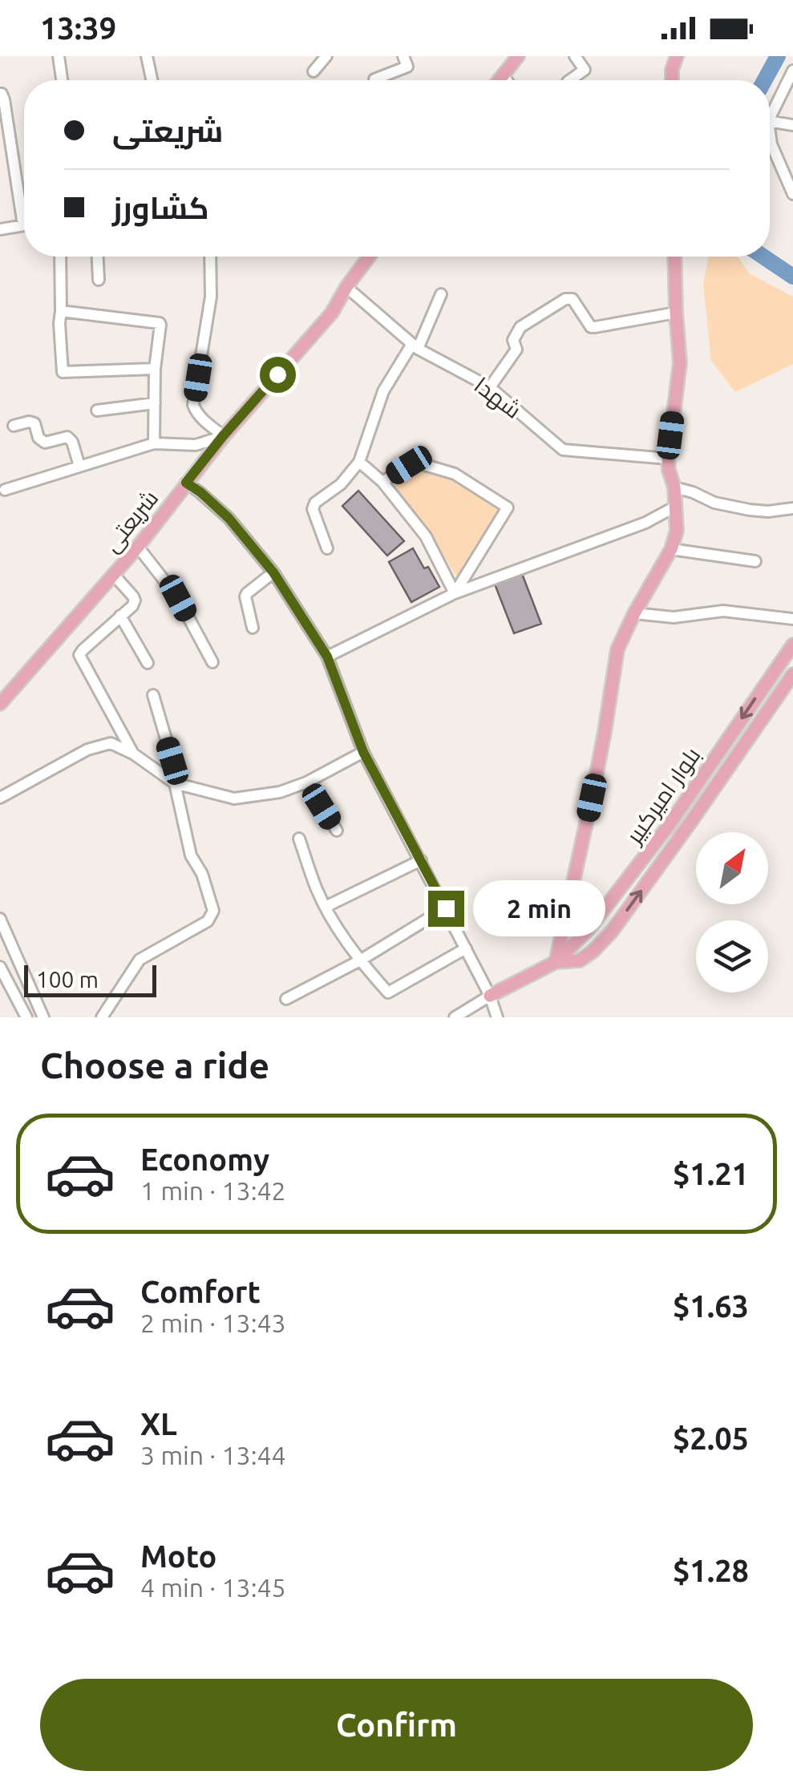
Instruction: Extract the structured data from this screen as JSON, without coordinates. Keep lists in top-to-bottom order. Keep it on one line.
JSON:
{"streets":{"main road":["شریعتی","بلوار امیرکبیر"],"street":["شهدا"]},"crossings":[["شهدا","شریعتی"]],"scale_bar":"100 m","north":"top right","page":{"status":"13:39","banner":["شریعتی","کشاورز"],"bubble":"2 min","scale":"100 m","heading":"Choose a ride","list":[{"name":"Economy","note":"1 min · 13:42","value":"$1.21"},{"name":"Comfort","note":"2 min · 13:43","value":"$1.63"},{"name":"XL","note":"3 min · 13:44","value":"$2.05"},{"name":"Moto","note":"4 min · 13:45","value":"$1.28"}],"buttons":"Confirm"}}
